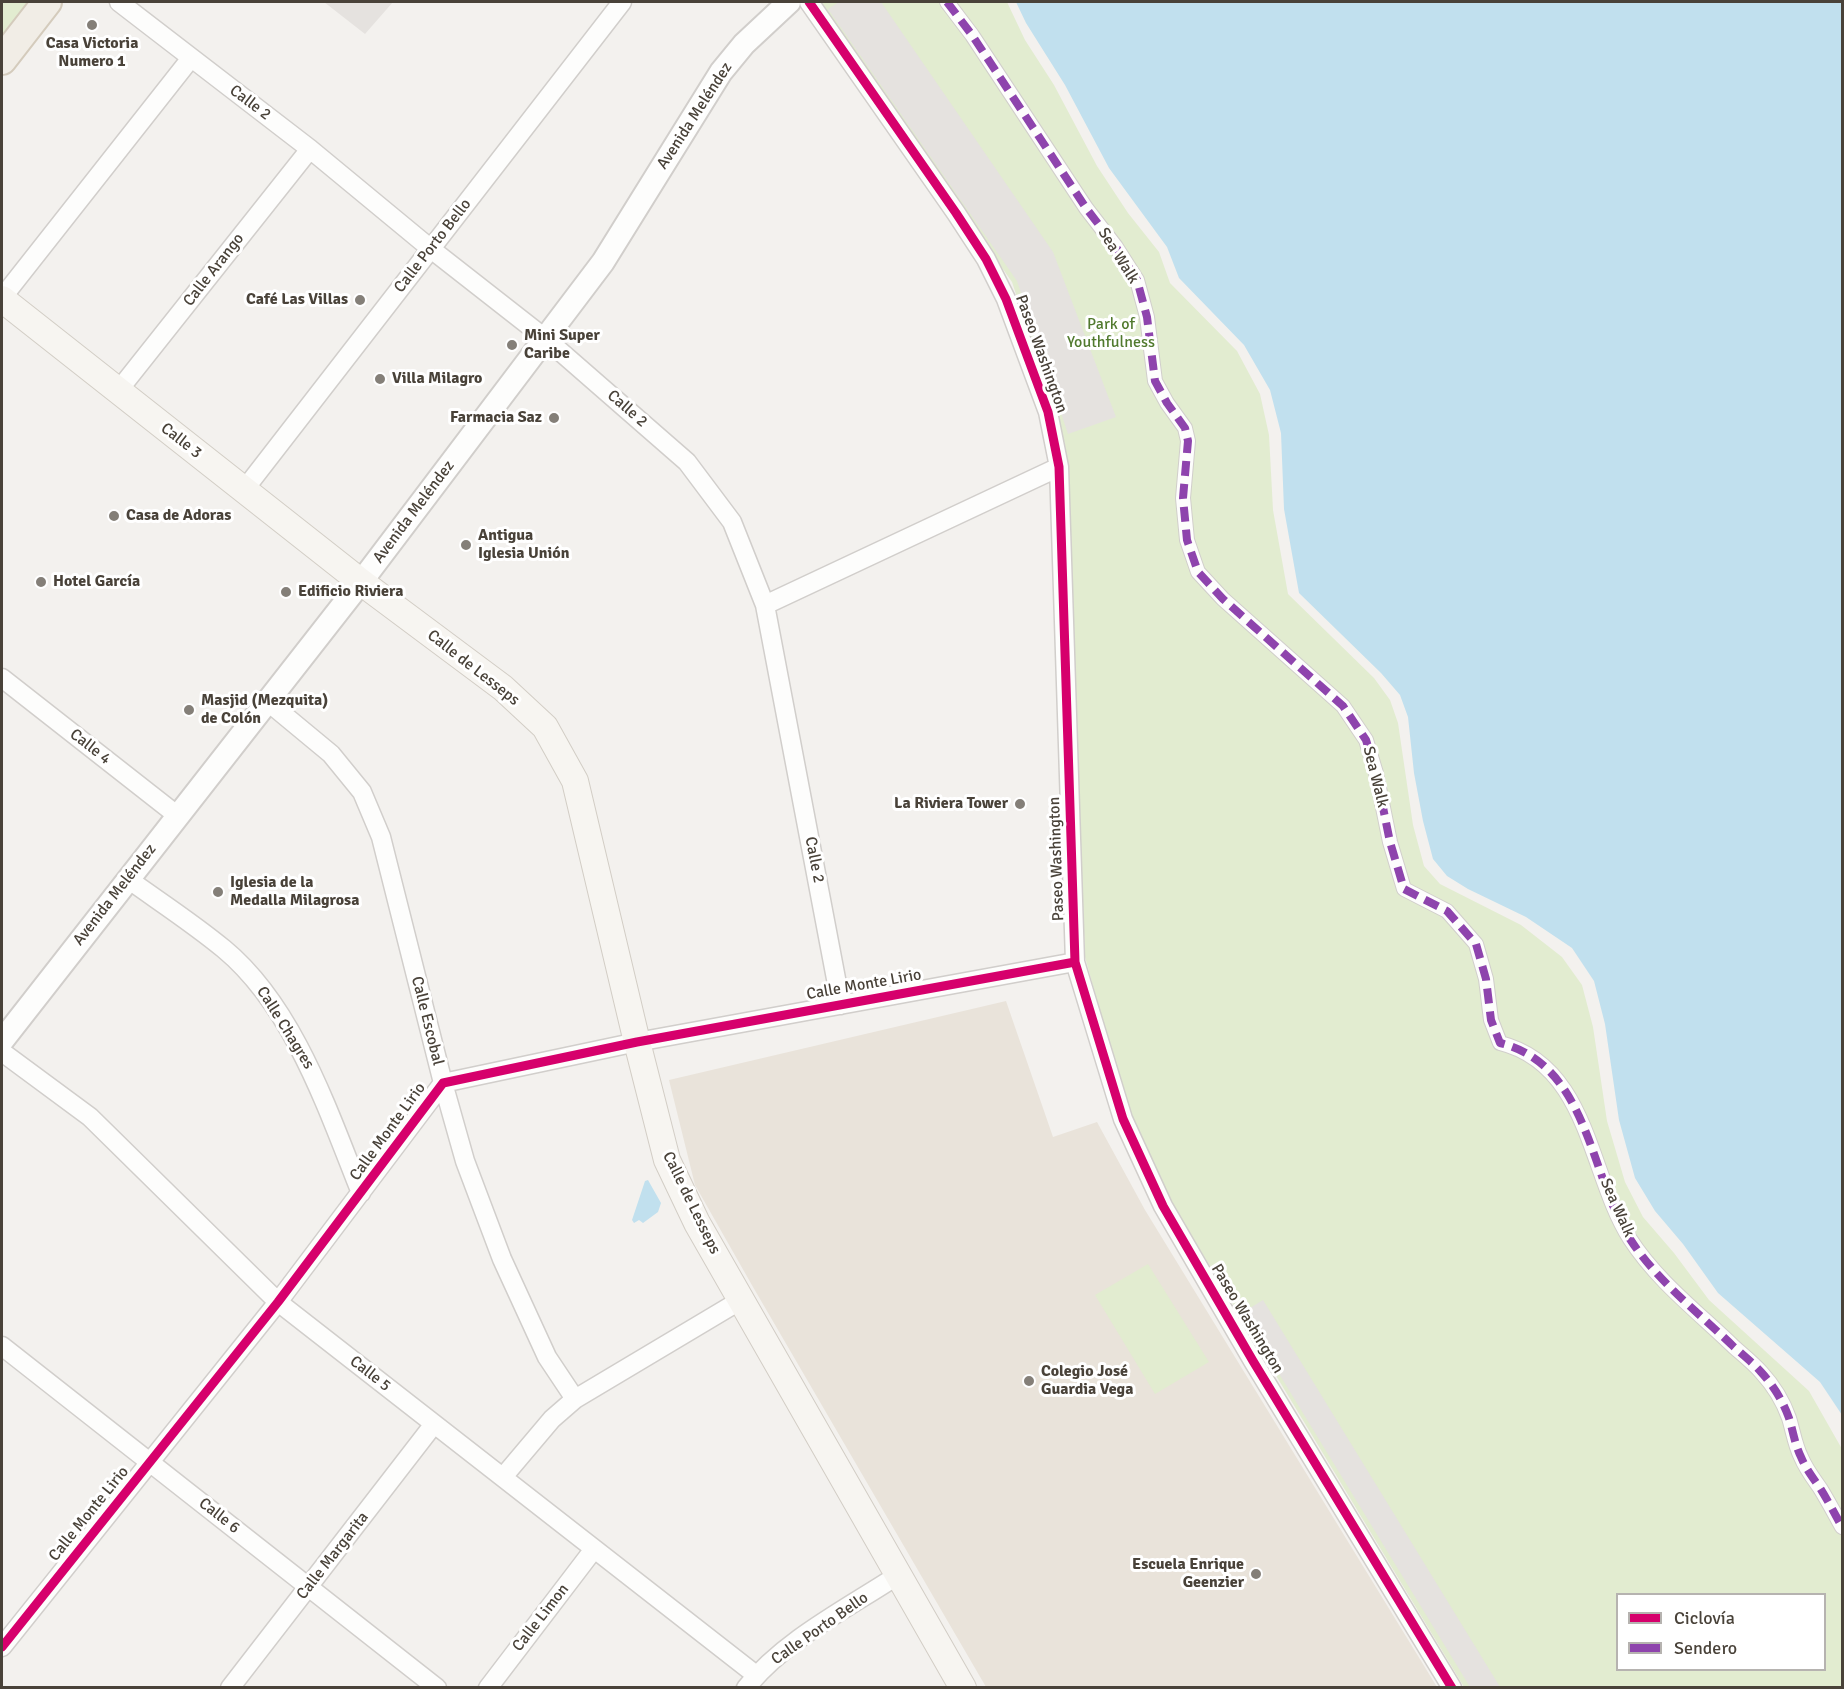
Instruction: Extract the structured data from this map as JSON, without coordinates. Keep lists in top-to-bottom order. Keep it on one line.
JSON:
{"streets":{"main road":["Calle 3","Calle de Lesseps"],"street":["Calle 2","Avenida Meléndez","Calle Porto Bello","Sea Walk","Calle Arango","Paseo Washington","Calle 4","Calle Monte Lirio","Calle Escobal","Calle Chagres","Calle 5","Calle 6","Calle Margarita","Calle Limon"]},"crossings":[["Calle 2","Avenida Meléndez"],["Calle 2","Calle Porto Bello"],["Calle 2","Calle Arango"],["Calle 2","Calle Monte Lirio"],["Avenida Meléndez","Calle 3"],["Avenida Meléndez","Calle de Lesseps"],["Avenida Meléndez","Calle 4"],["Avenida Meléndez","Calle Escobal"],["Avenida Meléndez","Calle Chagres"],["Calle Porto Bello","Calle 3"],["Calle Porto Bello","Calle de Lesseps"],["Calle Porto Bello","Calle 5"],["Calle Arango","Calle 3"],["Paseo Washington","Calle Monte Lirio"],["Calle 3","Calle de Lesseps"],["Calle de Lesseps","Calle Monte Lirio"],["Calle Monte Lirio","Calle Escobal"],["Calle Monte Lirio","Calle Chagres"],["Calle Monte Lirio","Calle 5"],["Calle Monte Lirio","Calle 6"],["Calle 5","Calle Margarita"],["Calle 5","Calle Limon"],["Calle 6","Calle Margarita"]],"parks":["Park of Youthfulness"],"places":["Casa Victoria Numero 1","Café Las Villas","Mini Super Caribe","Villa Milagro","Farmacia Saz","Casa de Adoras","Antigua Iglesia Unión","Hotel García","Edificio Riviera","Masjid (Mezquita) de Colón","La Riviera Tower","Iglesia de la Medalla Milagrosa","Colegio José Guardia Vega","Escuela Enrique Geenzier"],"legend":["Ciclovía","Sendero"]}
